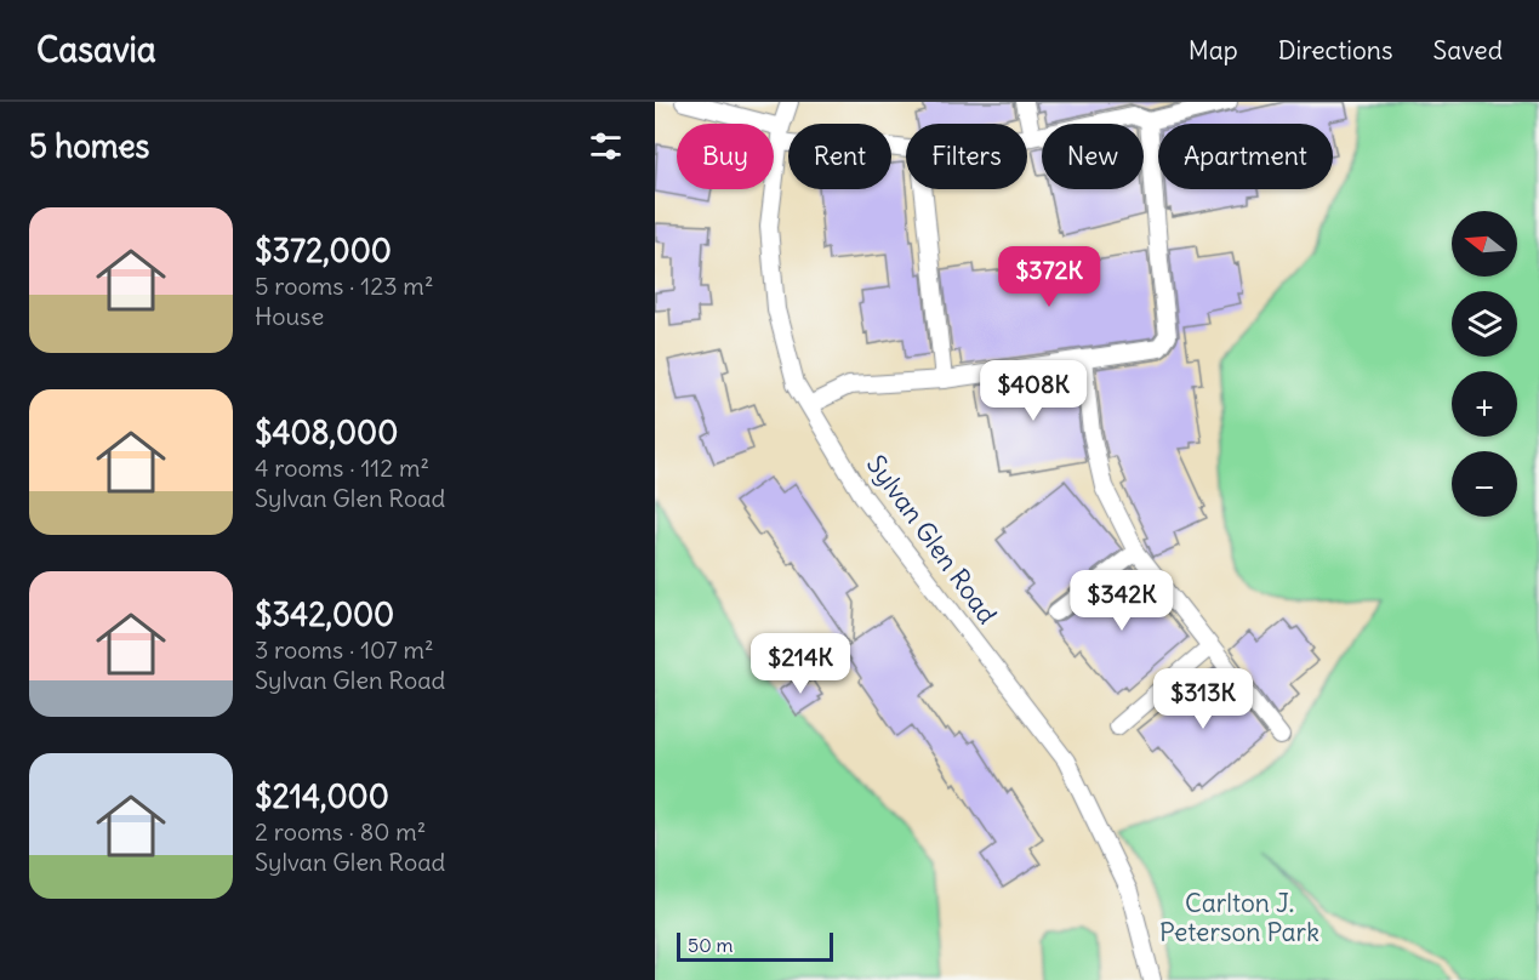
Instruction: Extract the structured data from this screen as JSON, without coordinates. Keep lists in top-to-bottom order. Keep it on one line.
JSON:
{"streets":{"street":["Sylvan Glen Road"]},"parks":["Carlton J. Peterson Park"],"scale_bar":"50 m","north":"left","page":{"header":"Casavia","nav":["Map","Directions","Saved"],"heading":"5 homes","chip":["Buy","Rent","Filters","New","Apartment"],"list":[{"name":"$372,000","note":"5 rooms · 123 m² · House"},{"name":"$408,000","note":"4 rooms · 112 m² · Sylvan Glen Road"},{"name":"$342,000","note":"3 rooms · 107 m² · Sylvan Glen Road"},{"name":"$214,000","note":"2 rooms · 80 m² · Sylvan Glen Road"}],"map_buttons":["+","−"],"price":["$372K","$408K","$342K","$214K","$313K"],"scale":"50 m"}}
